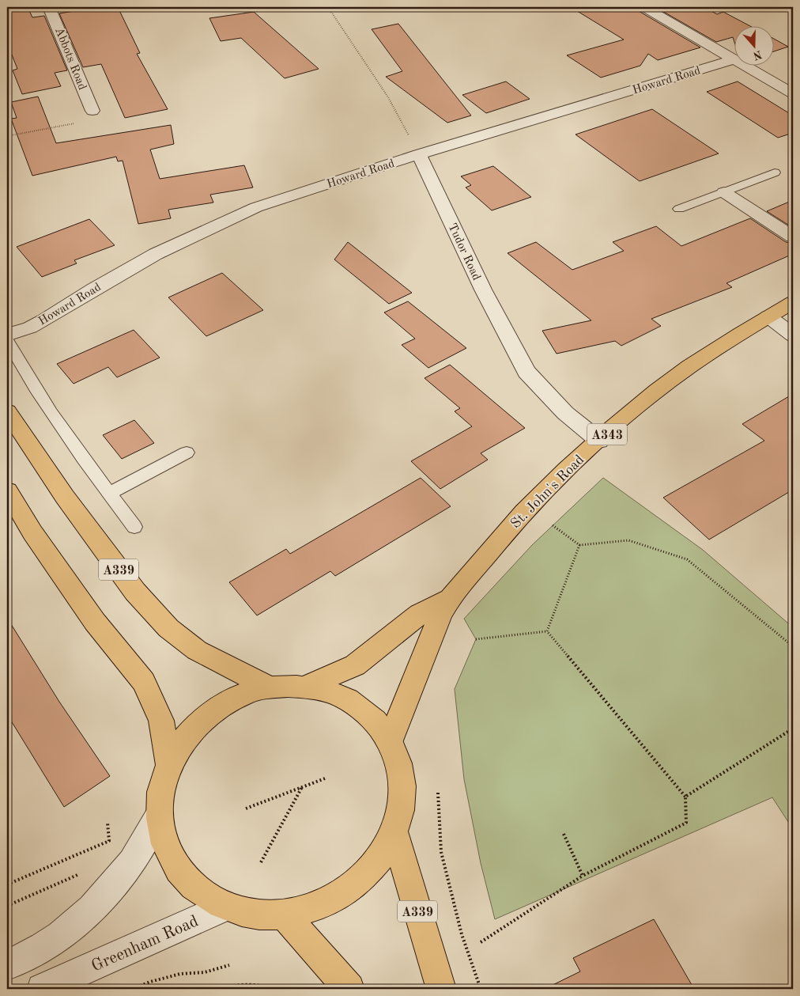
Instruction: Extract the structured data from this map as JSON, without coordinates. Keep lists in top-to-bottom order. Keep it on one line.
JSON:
{"streets":{"main road":["A343","St. John's Road","A339"],"street":["Abbots Road","Howard Road","Tudor Road","Greenham Road"]},"crossings":[["Howard Road","Tudor Road"],["Tudor Road","St. John's Road"]],"north":"bottom"}
